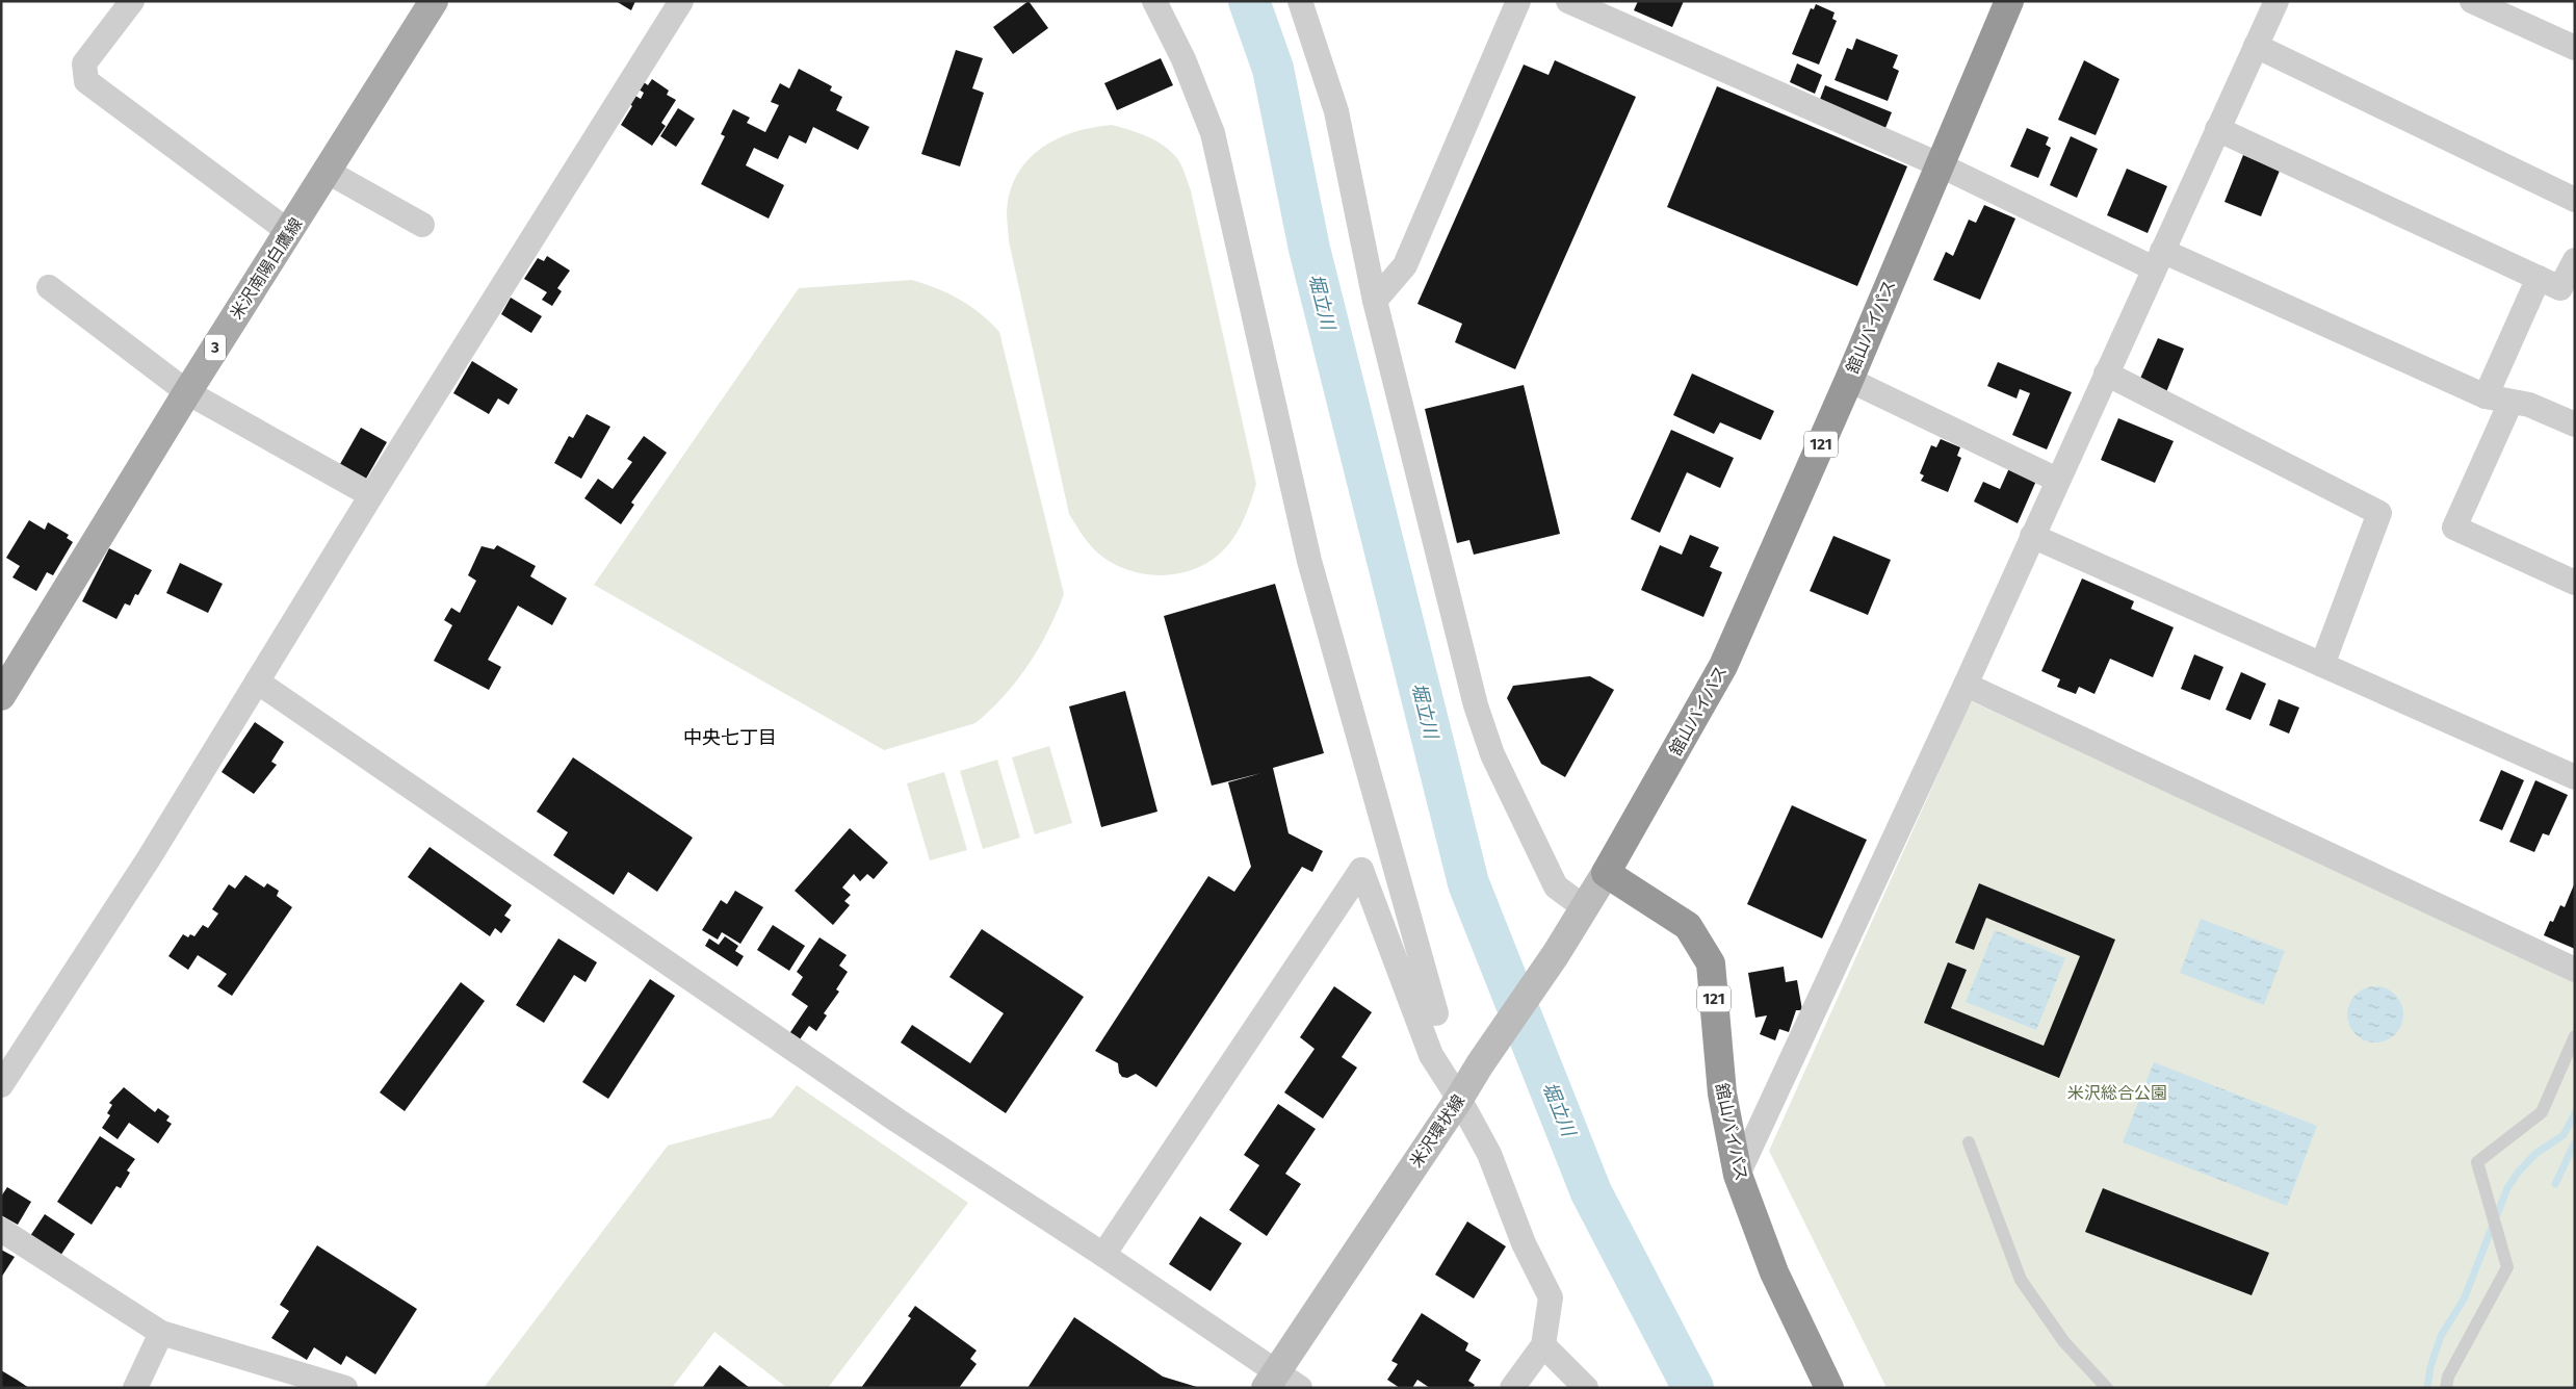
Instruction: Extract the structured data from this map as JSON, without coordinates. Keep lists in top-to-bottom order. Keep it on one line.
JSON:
{"streets":{"highway":["舘山バイパス","121"],"main road":["米沢南陽白鷹線","3","米沢環状線"]},"crossings":[["舘山バイパス","米沢環状線"]],"districts":["中央七丁目"],"water":["堀立川"],"parks":["米沢総合公園"]}
